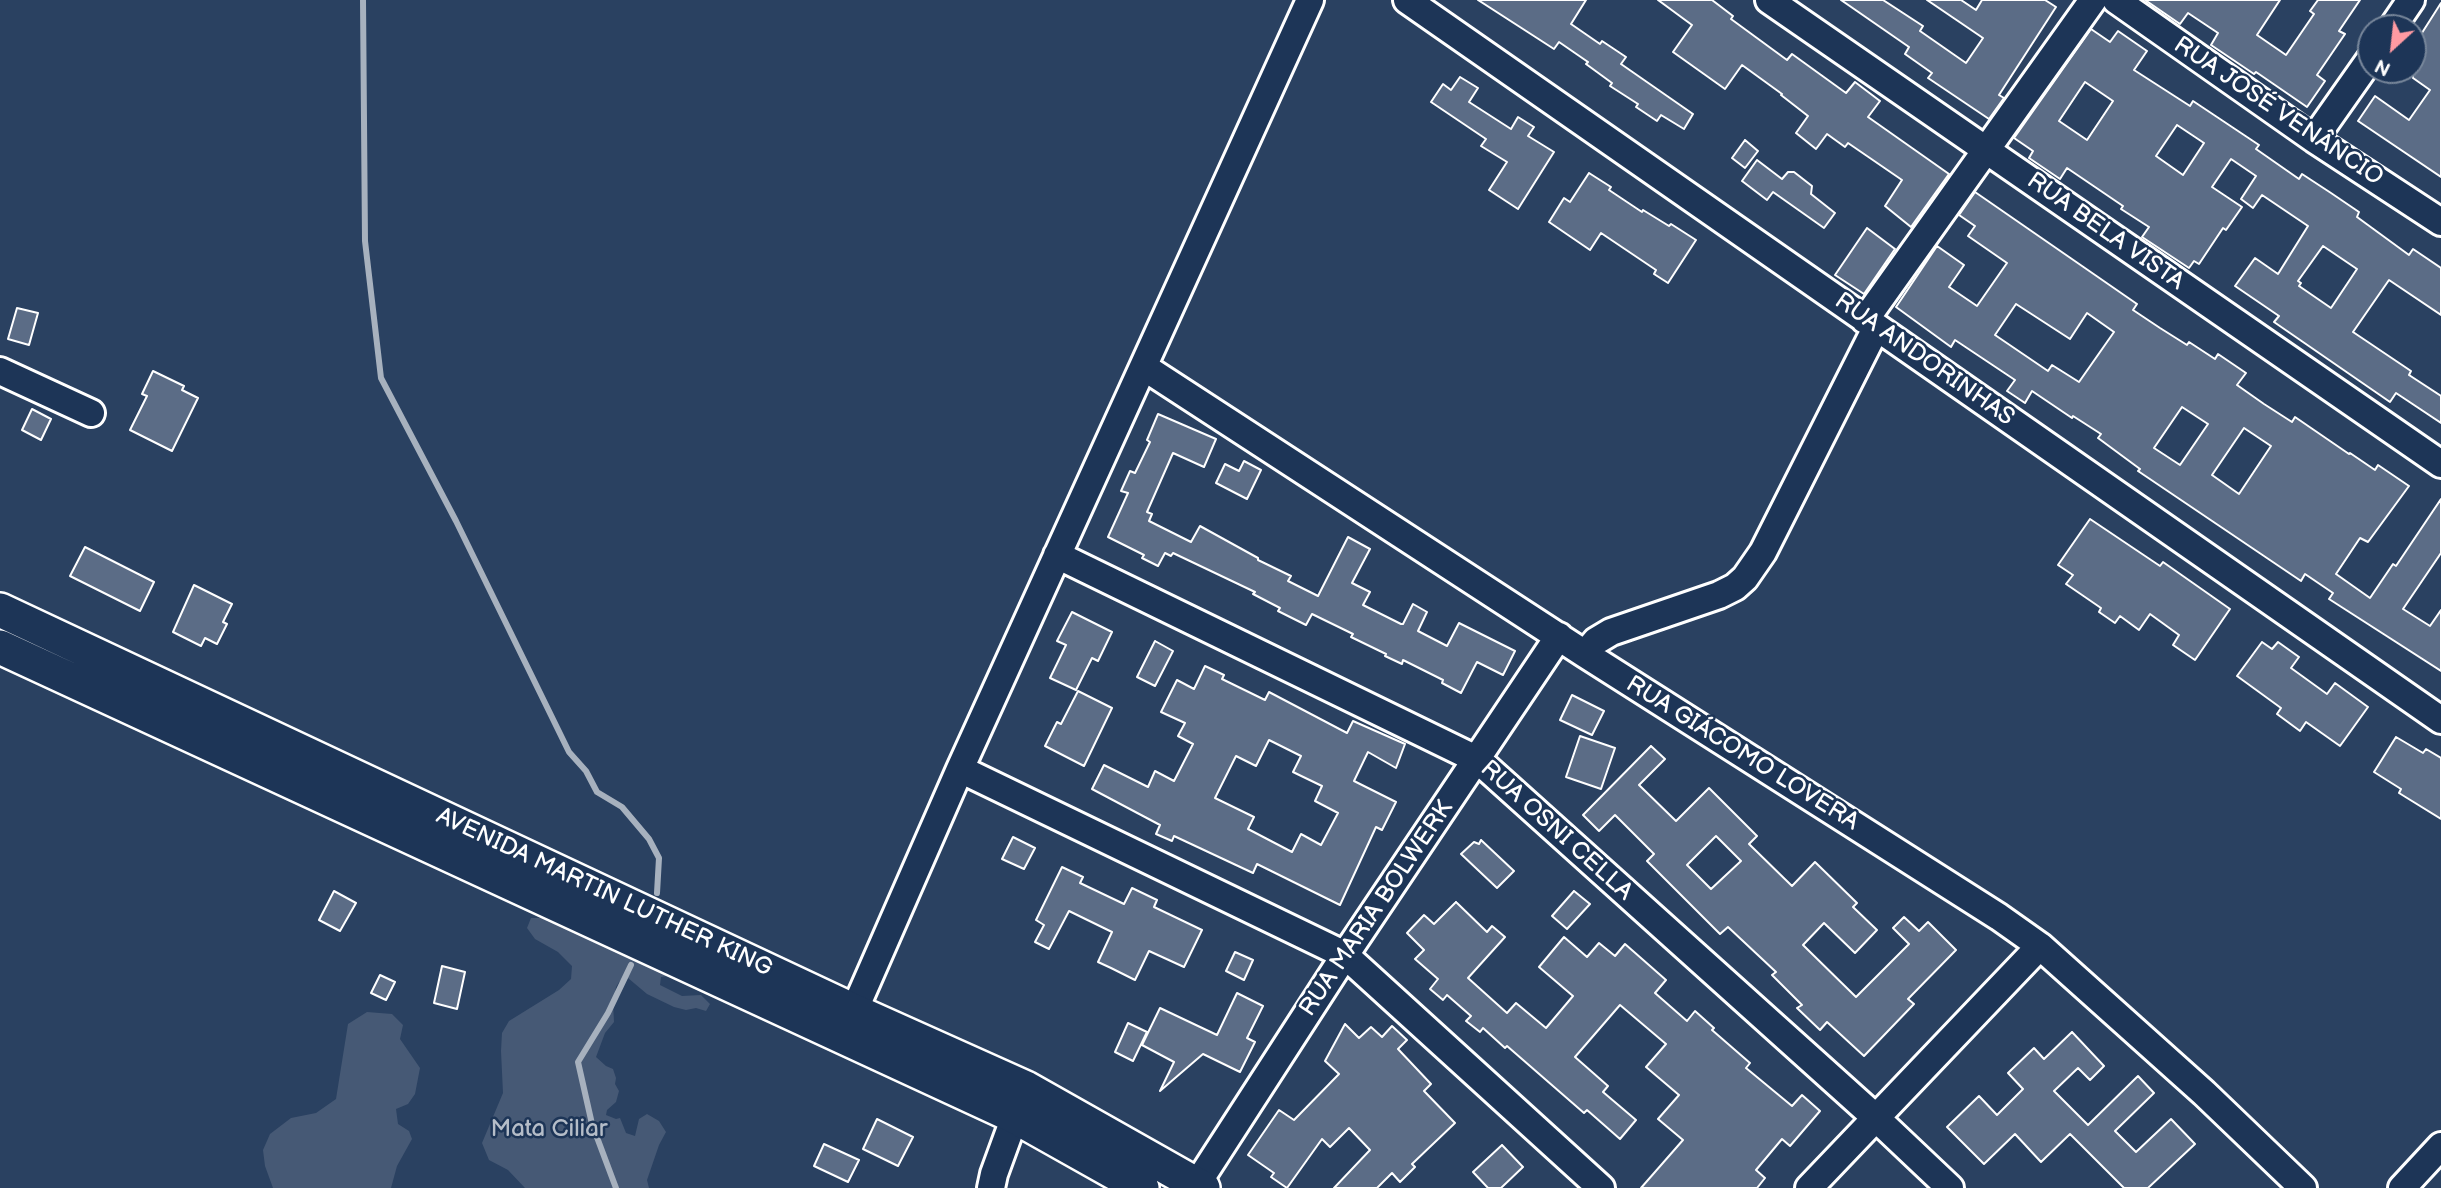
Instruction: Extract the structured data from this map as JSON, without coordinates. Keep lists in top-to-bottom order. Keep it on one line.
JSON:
{"streets":{"main road":["AVENIDA MARTIN LUTHER KING"],"street":["RUA JOSÉ VENÂNCIO","RUA BELA VISTA","RUA ANDORINHAS","RUA GIÁCOMO LOVERA","RUA OSNI CELLA","RUA MARIA BOLWERK"]},"crossings":[["RUA GIÁCOMO LOVERA","RUA MARIA BOLWERK"],["RUA OSNI CELLA","RUA MARIA BOLWERK"],["AVENIDA MARTIN LUTHER KING","RUA MARIA BOLWERK"]],"parks":["Mata Ciliar"],"north":"bottom left"}
